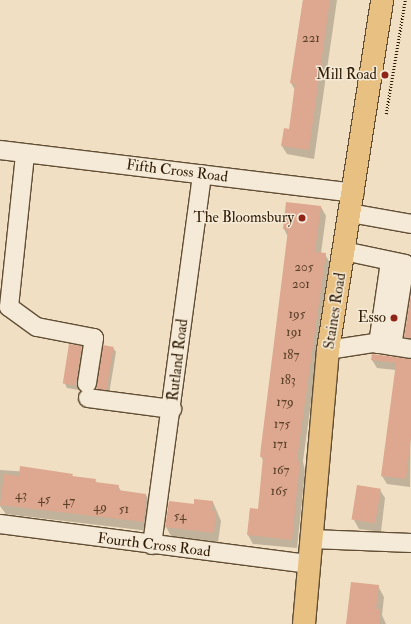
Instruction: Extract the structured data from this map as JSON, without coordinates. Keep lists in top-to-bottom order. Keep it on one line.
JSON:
{"streets":{"main road":["Staines Road"],"street":["Fifth Cross Road","Rutland Road","Fourth Cross Road"]},"crossings":[["Fifth Cross Road","Staines Road"],["Fifth Cross Road","Rutland Road"],["Staines Road","Fourth Cross Road"],["Rutland Road","Fourth Cross Road"]],"places":["Mill Road","The Bloomsbury","Esso"],"house_numbers":["221","205","201","195","191","187","183","179","175","171","167","165","43","45","47","49","51","54"]}
